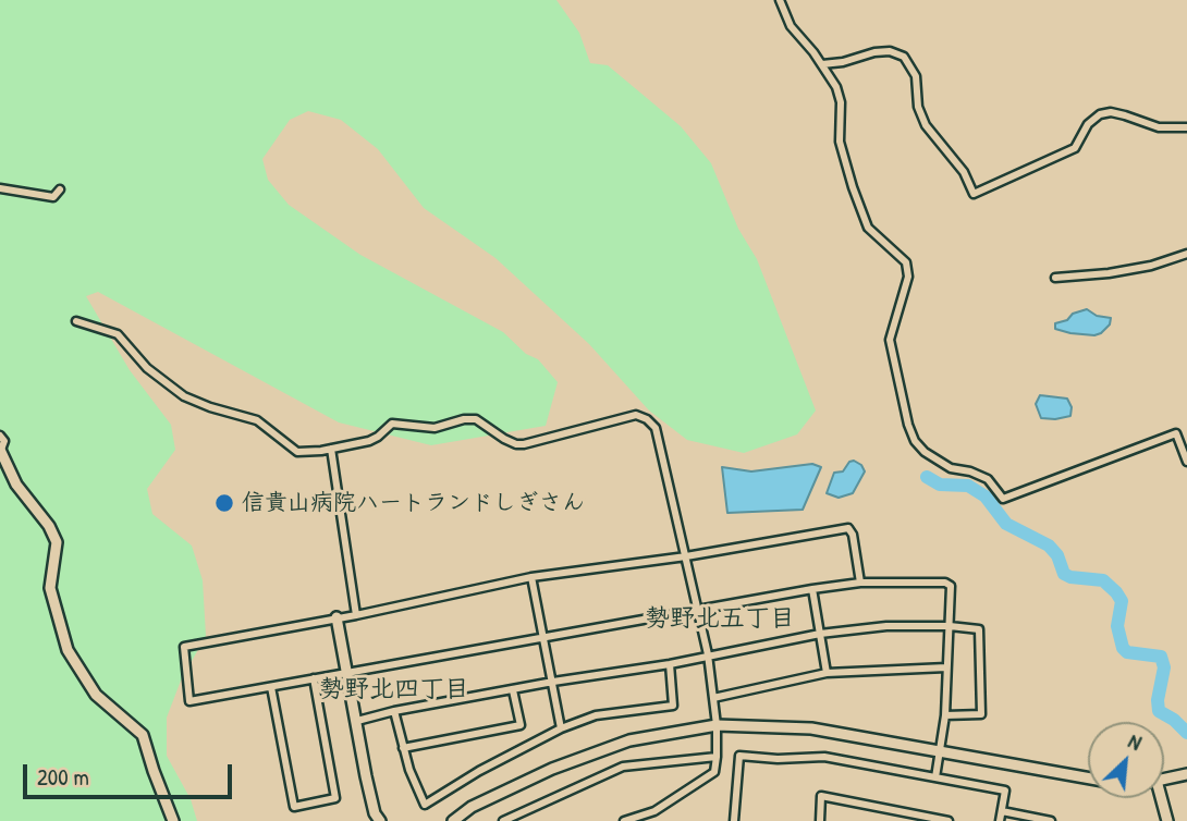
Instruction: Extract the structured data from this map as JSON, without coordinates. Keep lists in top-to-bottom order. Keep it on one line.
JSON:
{"districts":["勢野北五丁目","勢野北四丁目"],"places":["信貴山病院ハートランドしぎさん"],"scale_bar":"200 m","north":"top right"}
